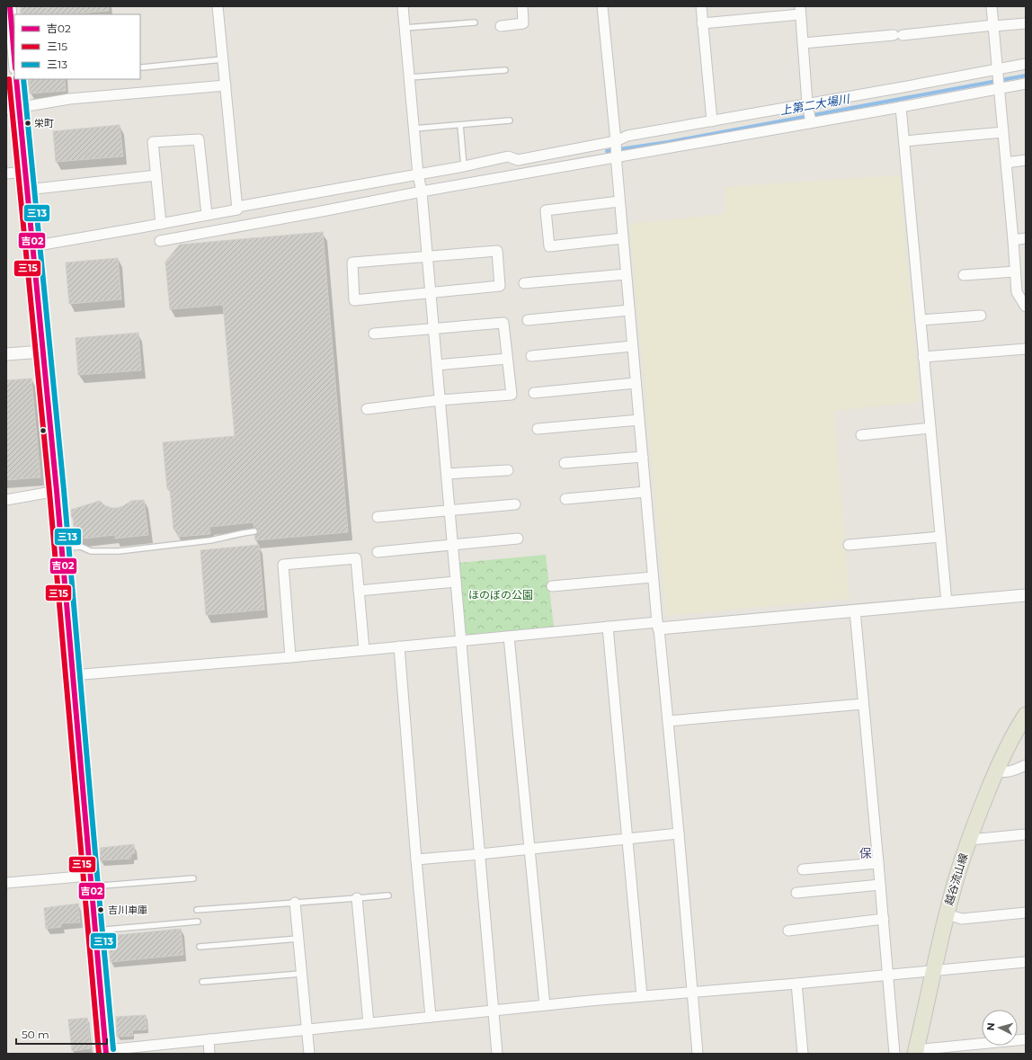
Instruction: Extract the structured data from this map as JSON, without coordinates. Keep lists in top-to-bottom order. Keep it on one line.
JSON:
{"streets":{"main road":["越谷流山線"]},"districts":["保"],"water":["上第二大場川"],"parks":["ほのぼの公園"],"places":["栄町","吉川車庫"],"lines":["transit line 吉02","transit line 三15","transit line 三13"],"legend":["吉02","三15","三13"],"scale_bar":"50 m","north":"left"}
